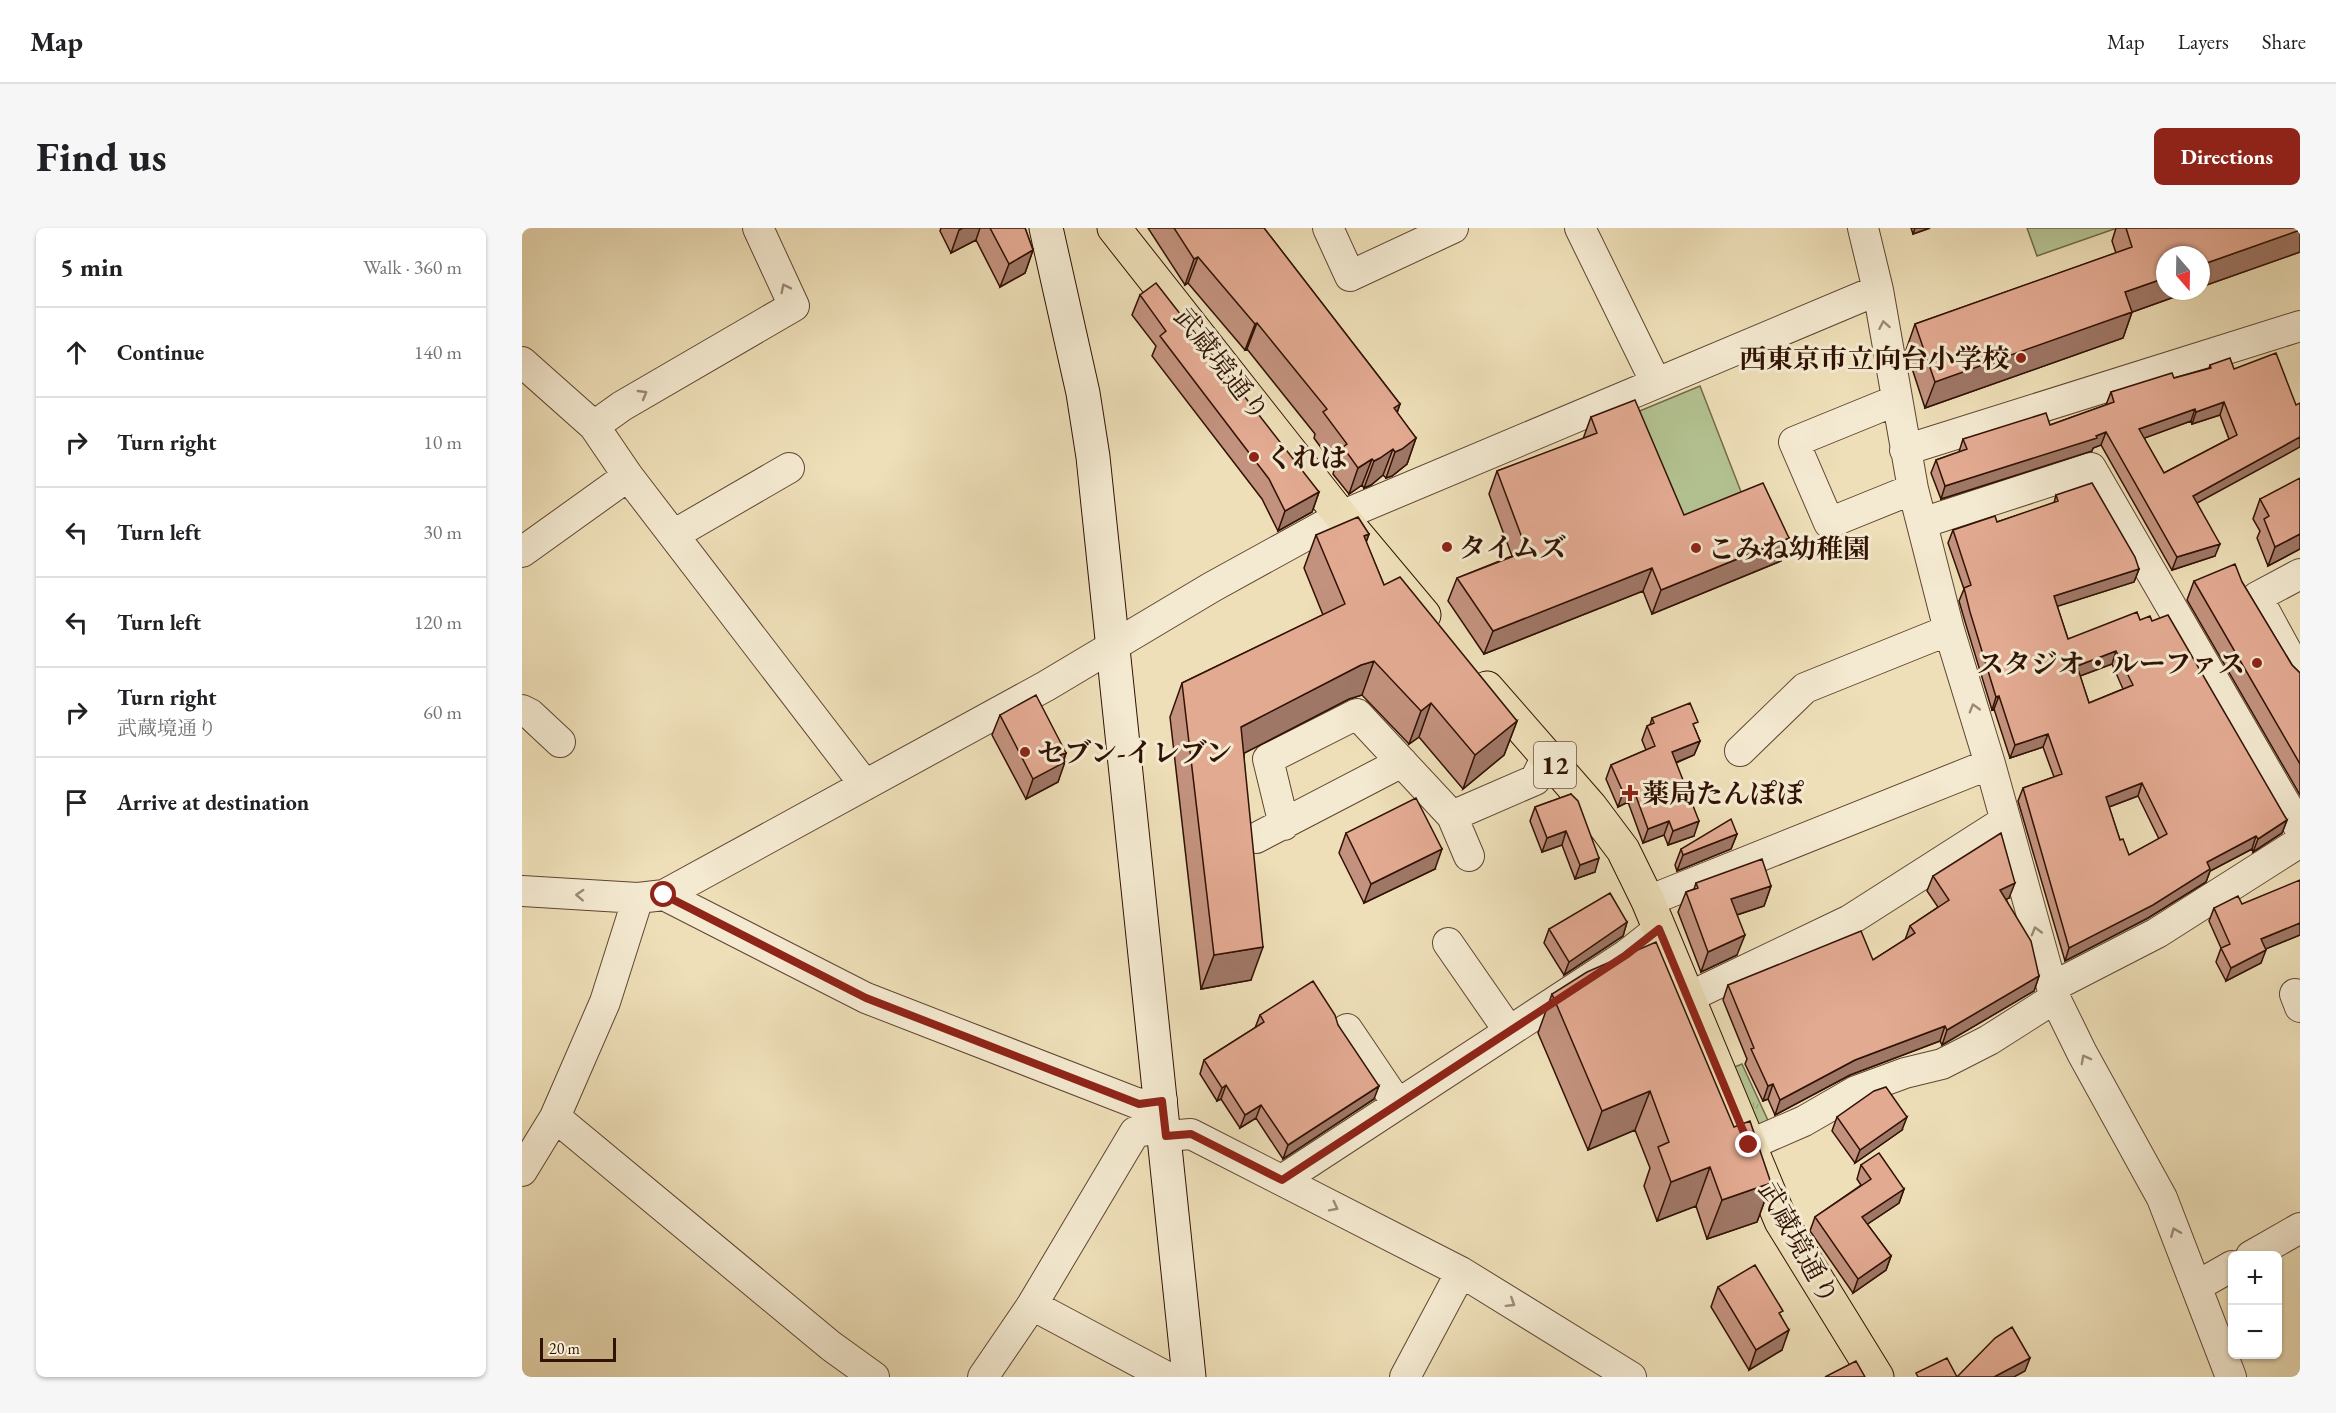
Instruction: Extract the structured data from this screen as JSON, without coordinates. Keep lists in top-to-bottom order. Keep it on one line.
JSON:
{"streets":{"main road":["武蔵境通り","12"]},"places":{"other":["西東京市立向台小学校","くれは","タイムズ","こみね幼稚園","スタジオ・ルーファス","セブン-イレブン"],"health":["薬局たんぽぽ"]},"scale_bar":"20 m","north":"bottom","page":{"header":"Map","nav":["Map","Layers","Share"],"buttons":"Directions","title":"Find us","heading":["5 min","Walk · 360 m"],"list":[["Continue","140 m"],["Turn right","10 m"],["Turn left","30 m"],["Turn left","120 m"],["Turn right","武蔵境通り","60 m"],"Arrive at destination"],"map_buttons":["+","−"],"scale":"20 m"}}
